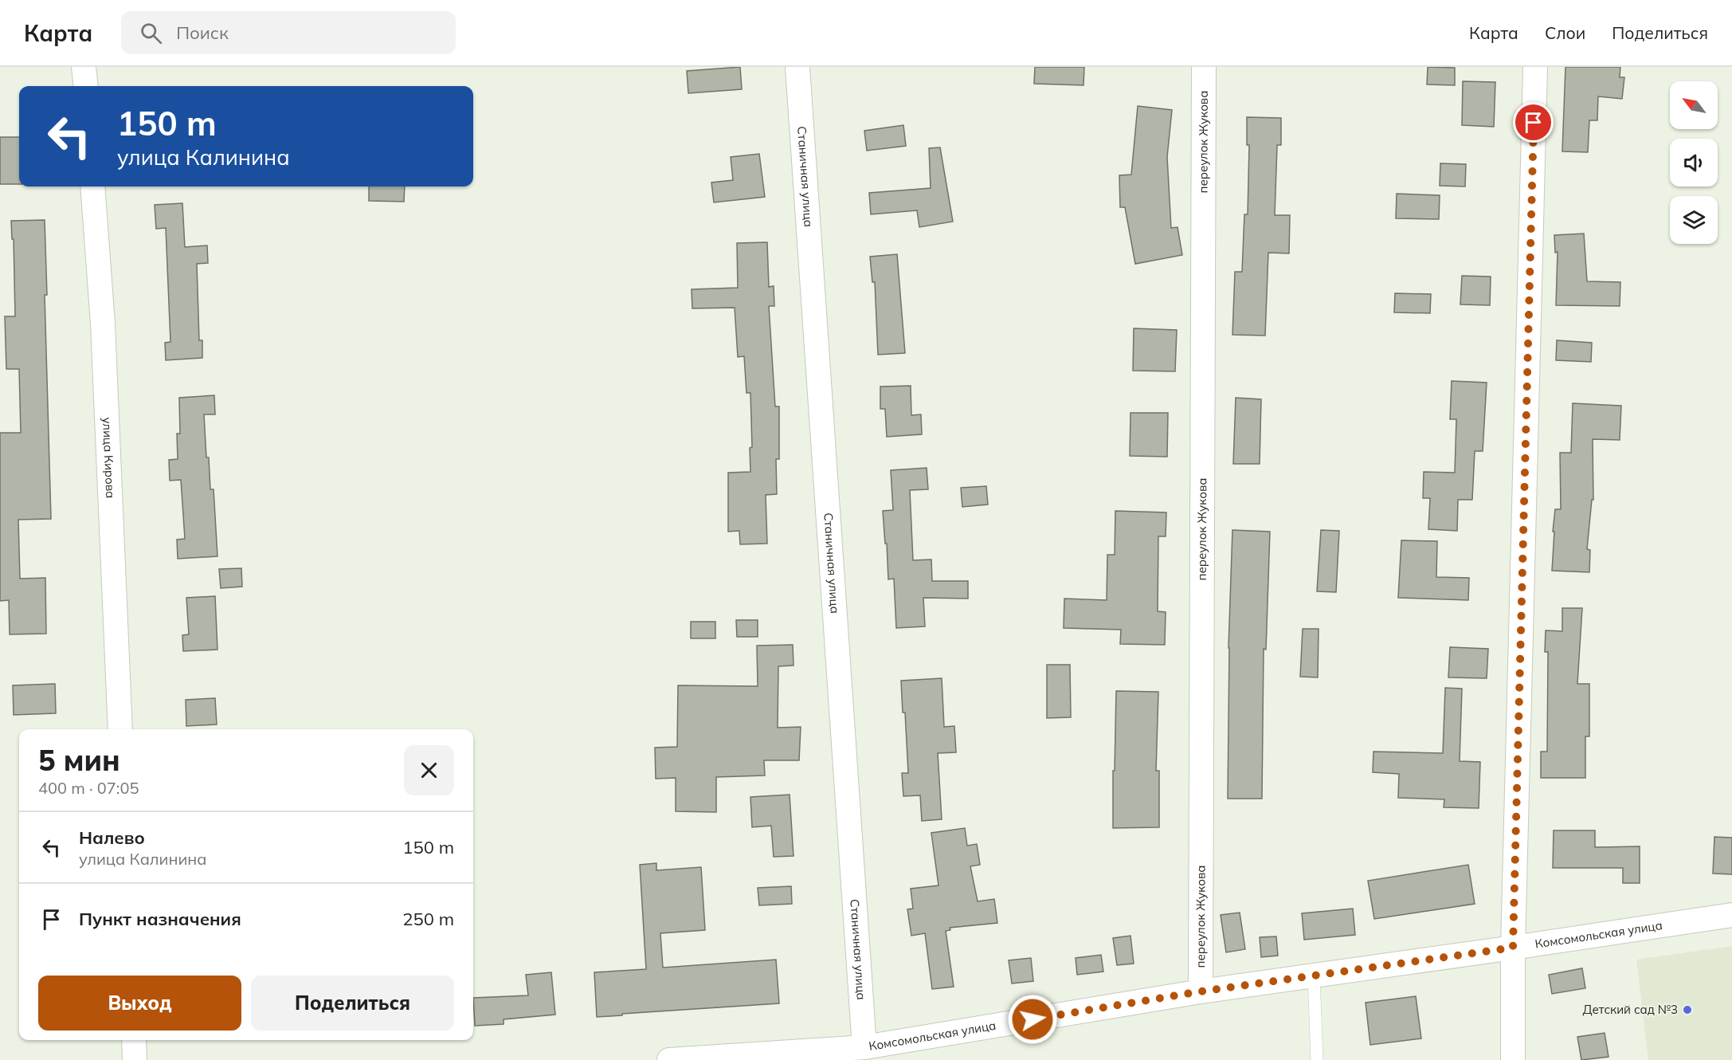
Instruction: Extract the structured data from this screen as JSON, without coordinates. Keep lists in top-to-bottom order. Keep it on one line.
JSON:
{"streets":{"street":["переулок Жукова","Станичная улица","улица Кирова","Комсомольская улица"]},"crossings":[["переулок Жукова","Комсомольская улица"],["Станичная улица","Комсомольская улица"]],"places":["Детский сад №3"],"north":"top left","page":{"header":"Карта","search":"Поиск","nav":["Карта","Слои","Поделиться"],"turn":["150 m","улица Калинина"],"heading":["5 мин","400 m · 07:05"],"list":[{"name":"Налево","note":"улица Калинина","value":"150 m"},{"name":"Пункт назначения","value":"250 m"}],"buttons":["Выход","Поделиться"]}}
